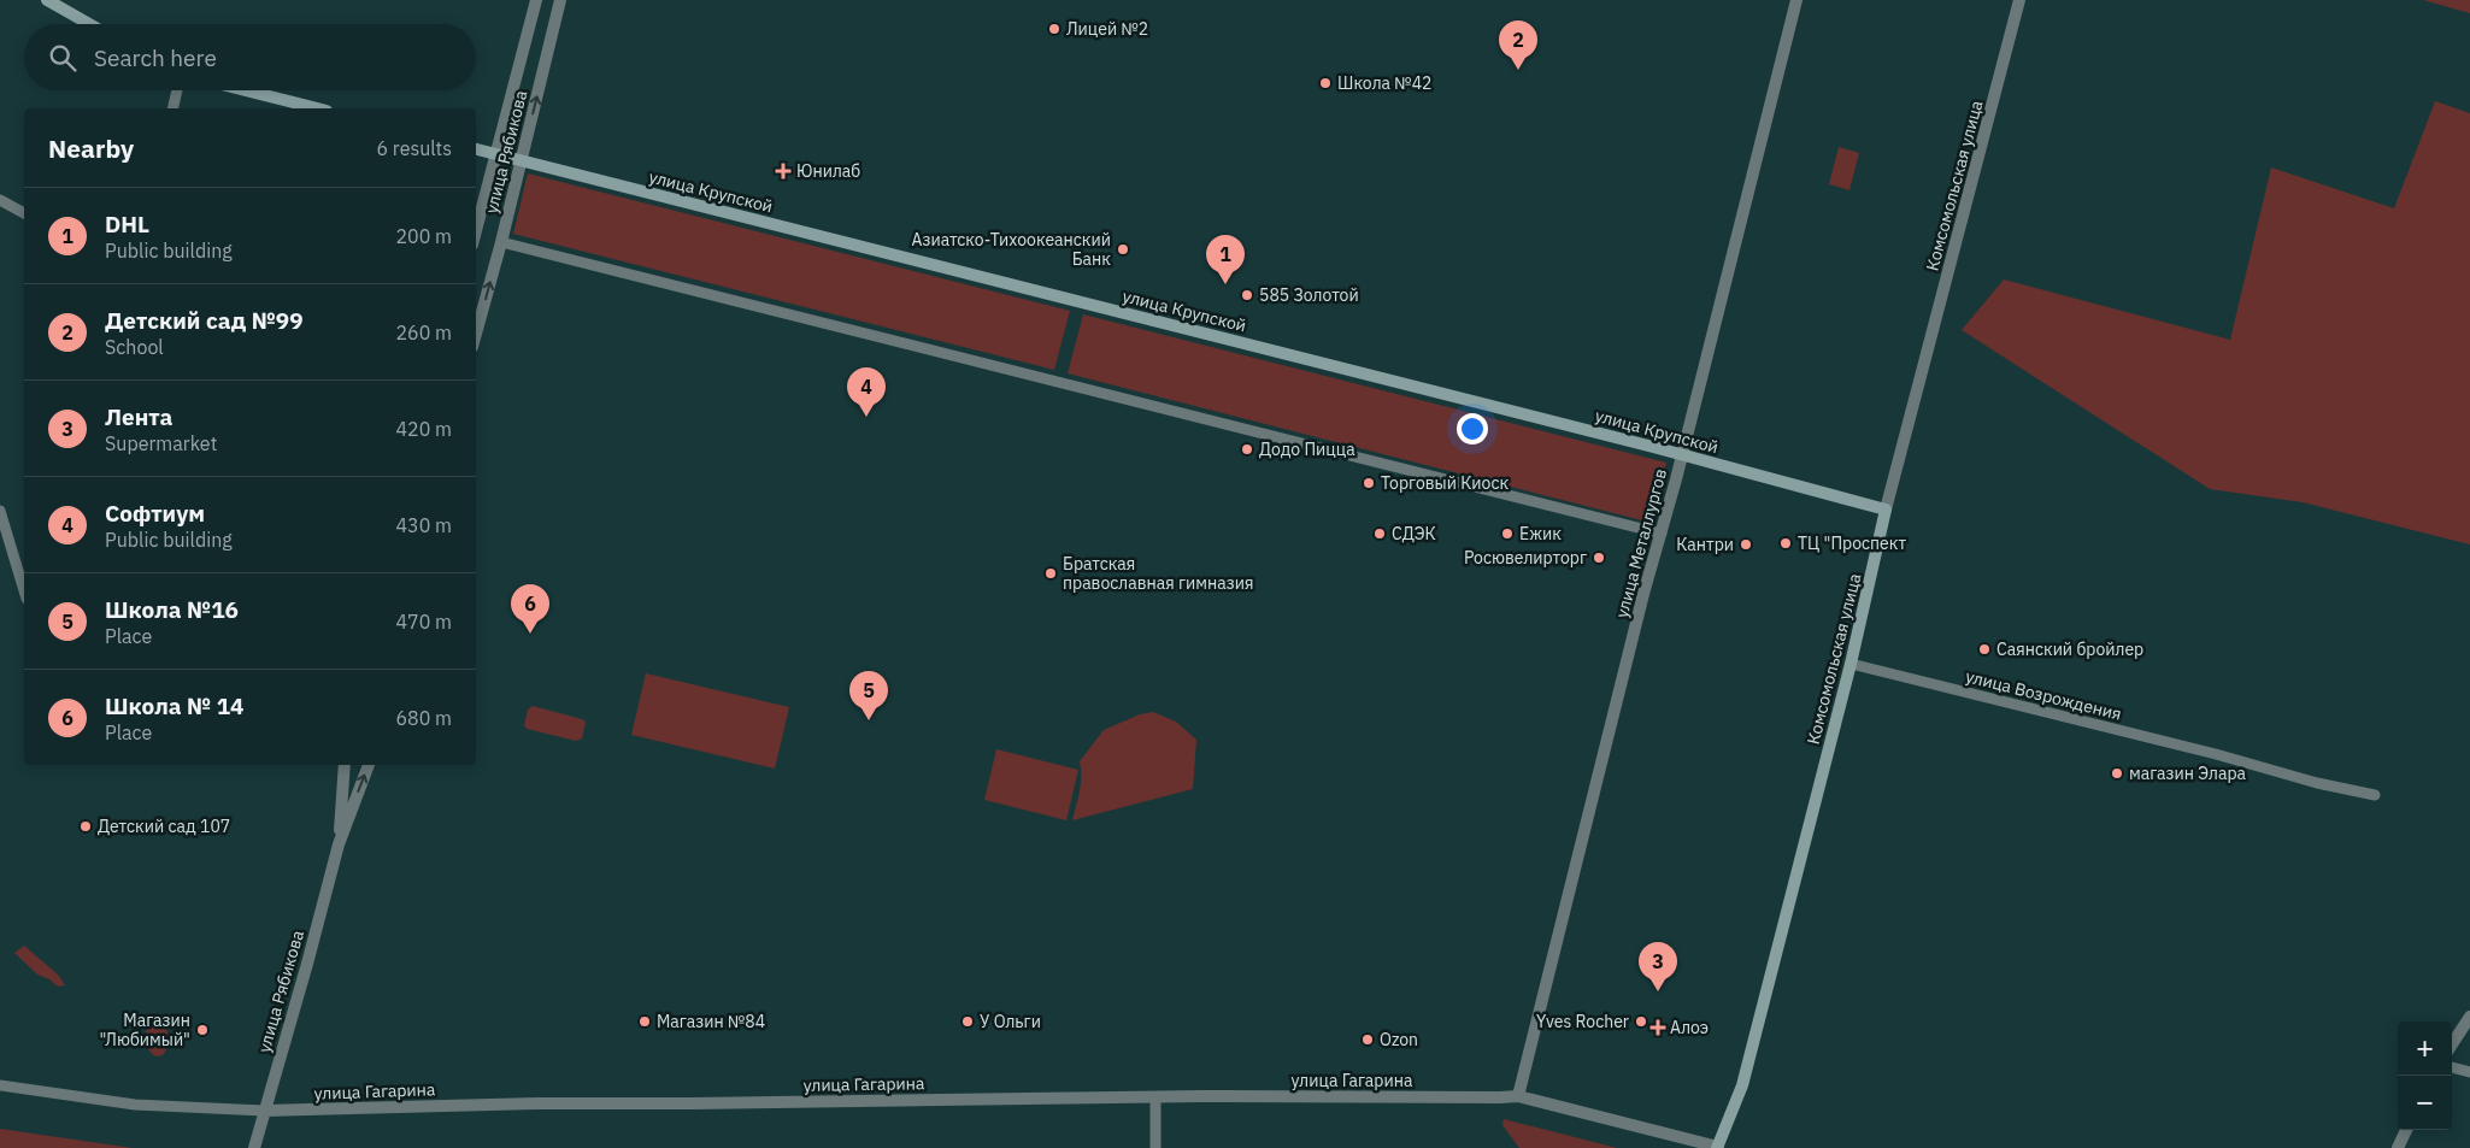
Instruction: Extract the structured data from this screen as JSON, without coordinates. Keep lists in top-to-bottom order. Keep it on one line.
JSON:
{"streets":{"main road":["Комсомольская улица","улица Крупской"],"street":["улица Рябикова","улица Металлургов","улица Возрождения","улица Гагарина"]},"crossings":[["улица Рябикова","улица Крупской"],["улица Рябикова","улица Гагарина"],["Комсомольская улица","улица Крупской"],["Комсомольская улица","улица Возрождения"],["Комсомольская улица","улица Гагарина"],["улица Крупской","улица Металлургов"],["улица Металлургов","улица Гагарина"]],"places":{"other":["Лицей №2","Школа №42","Азиатско-Тихоокеанский Банк","585 Золотой","Додо Пицца","Торговый Киоск","СДЭК","Ежик","ТЦ \"Проспект","Кантри","Росювелирторг","Братская православная гимназия","Саянский бройлер","магазин Элара","Детский сад 107","Магазин №84","У Ольги","Yves Rocher","Магазин \"Любимый\"","Ozon"],"health":["Юнилаб","Алоэ"]},"page":{"pins":["2","1","4","6","5","3"],"search":"Search here","heading":["Nearby","6 results"],"list":[{"mark":"1","name":"DHL","note":"Public building","value":"200 m"},{"mark":"2","name":"Детский сад №99","note":"School","value":"260 m"},{"mark":"3","name":"Лента","note":"Supermarket","value":"420 m"},{"mark":"4","name":"Софтиум","note":"Public building","value":"430 m"},{"mark":"5","name":"Школа №16","note":"Place","value":"470 m"},{"mark":"6","name":"Школа № 14","note":"Place","value":"680 m"}],"map_buttons":["+","−"]}}
